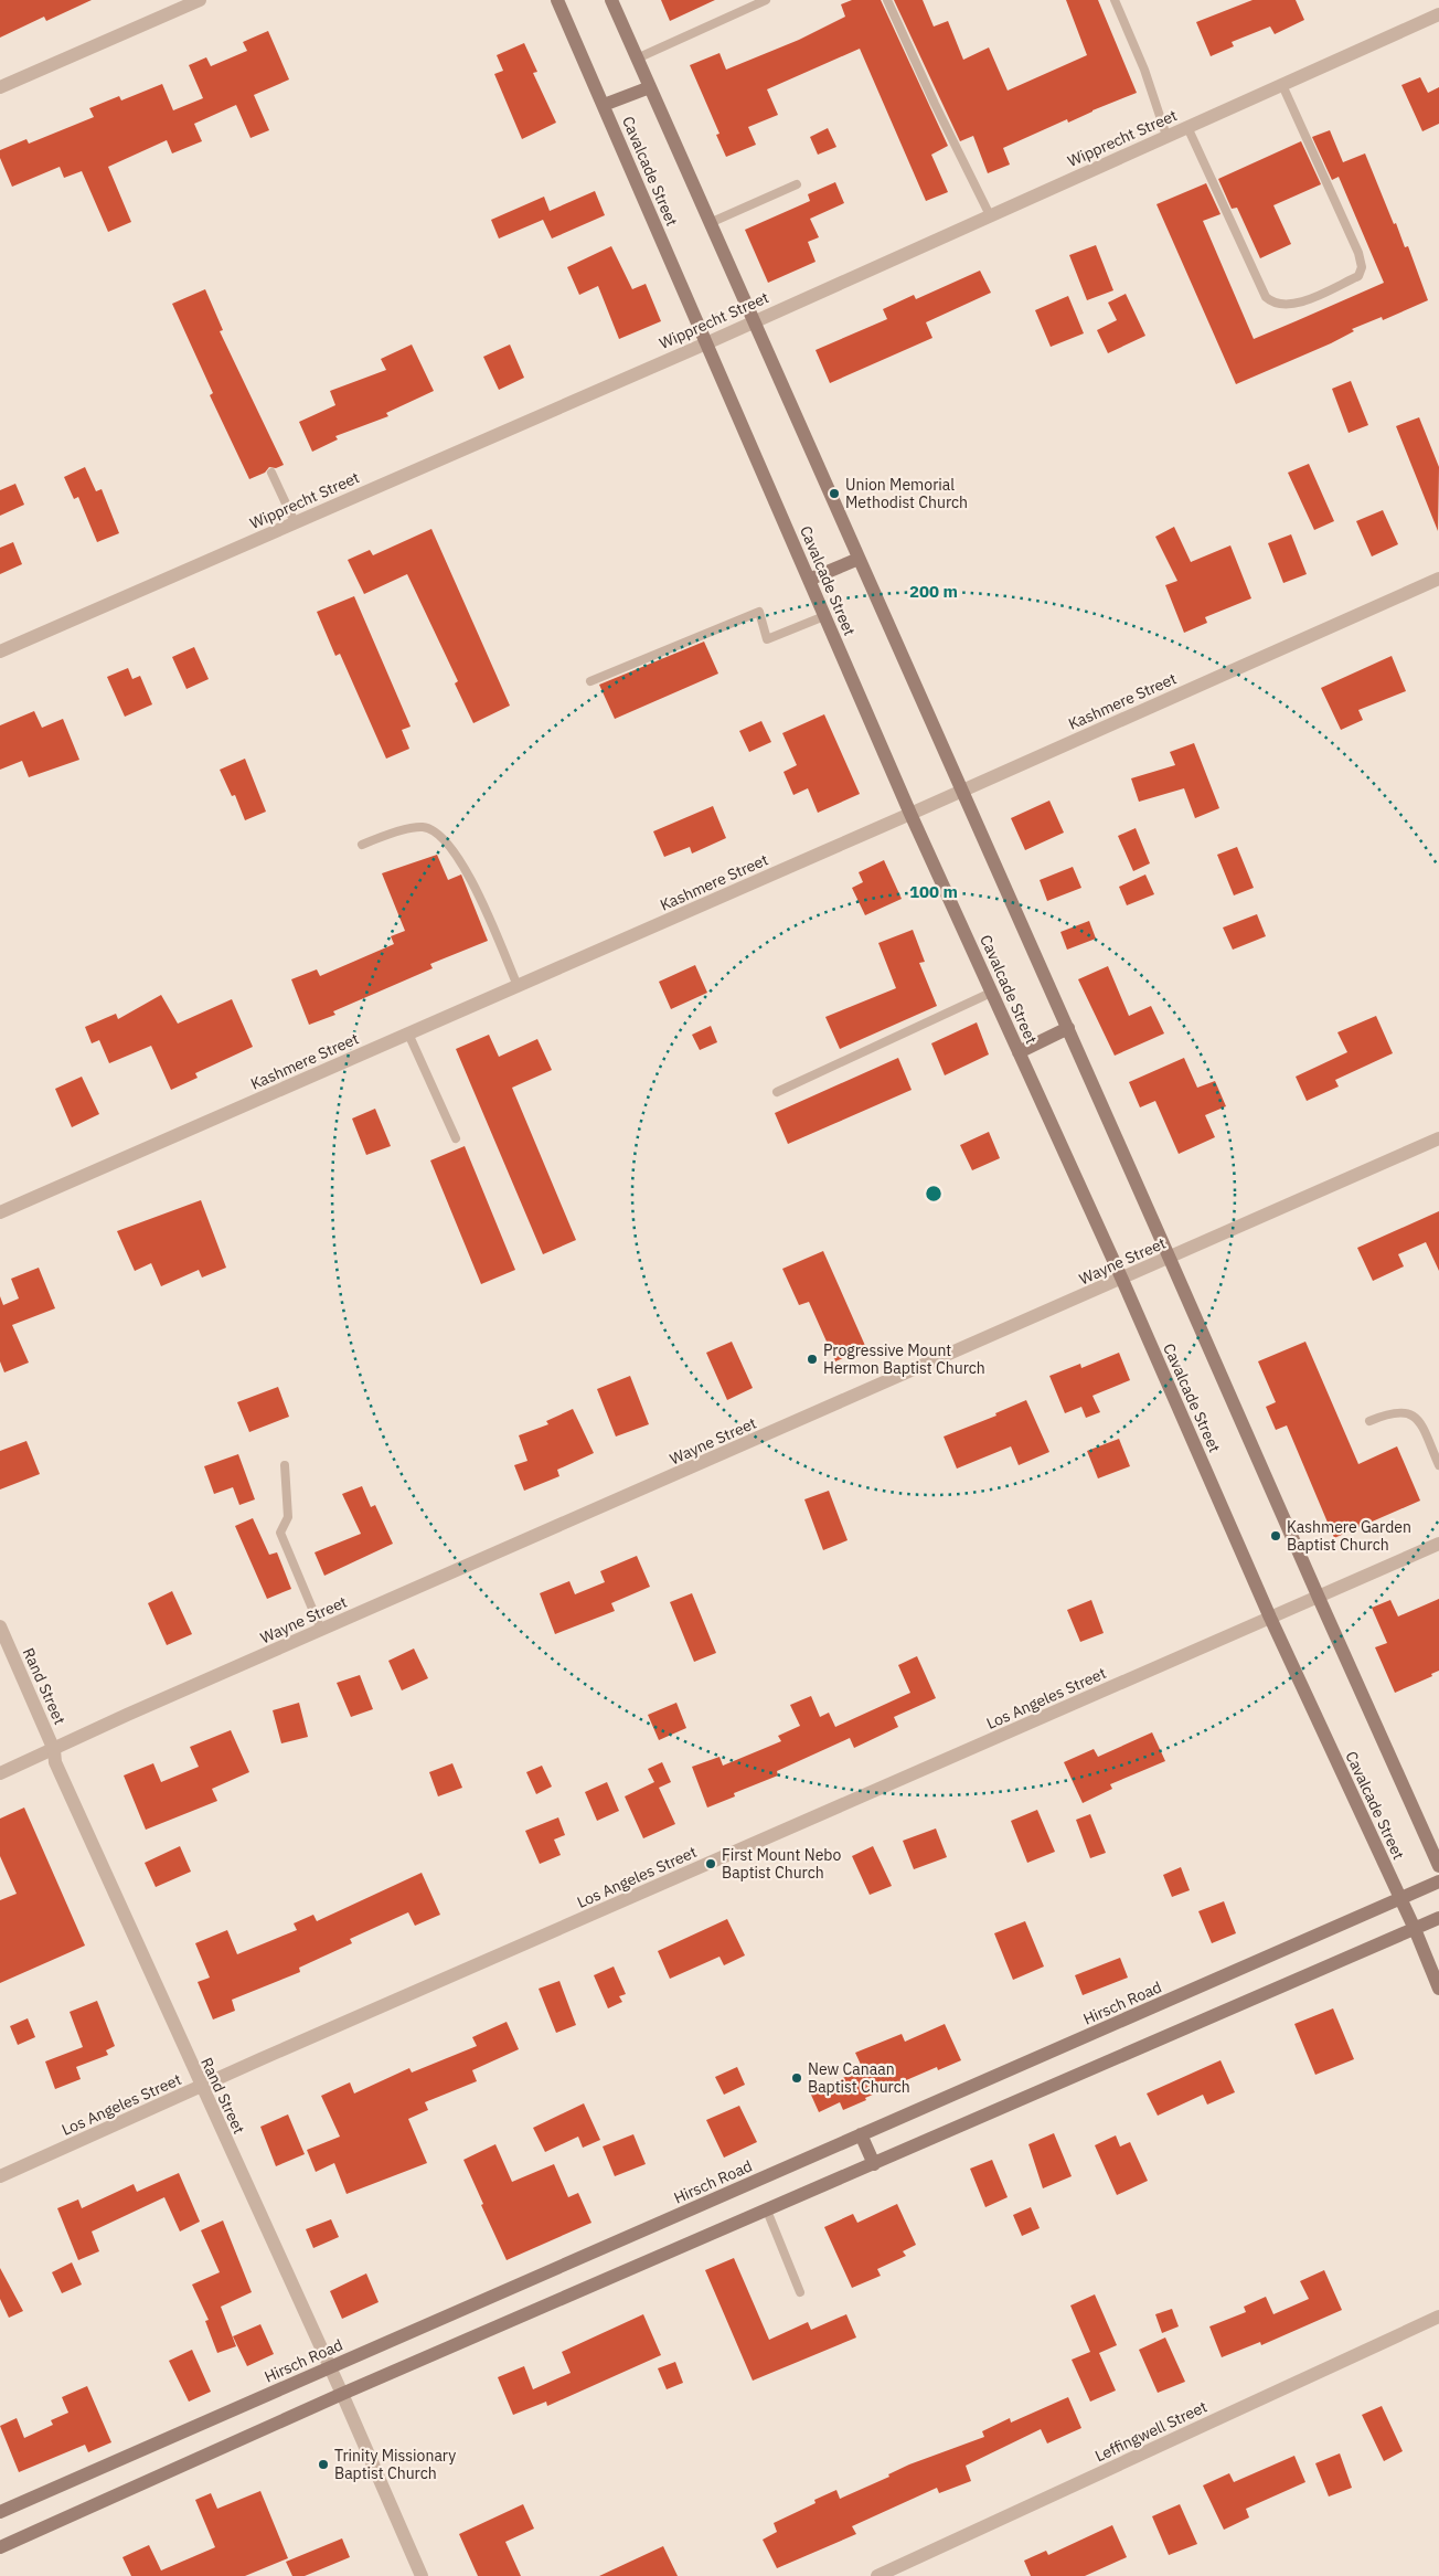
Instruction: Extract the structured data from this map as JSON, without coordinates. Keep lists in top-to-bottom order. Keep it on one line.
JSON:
{"streets":{"main road":["Cavalcade Street","Hirsch Road"],"street":["Wipprecht Street","Kashmere Street","Wayne Street","Rand Street","Los Angeles Street","Leffingwell Street"]},"crossings":[["Wipprecht Street","Cavalcade Street"],["Cavalcade Street","Kashmere Street"],["Cavalcade Street","Wayne Street"],["Cavalcade Street","Los Angeles Street"],["Cavalcade Street","Hirsch Road"],["Wayne Street","Rand Street"],["Rand Street","Los Angeles Street"],["Rand Street","Hirsch Road"]],"places":["Union Memorial Methodist Church","Progressive Mount Hermon Baptist Church","Kashmere Garden Baptist Church","First Mount Nebo Baptist Church","New Canaan Baptist Church","Trinity Missionary Baptist Church"],"rings":["200 m","100 m"]}
